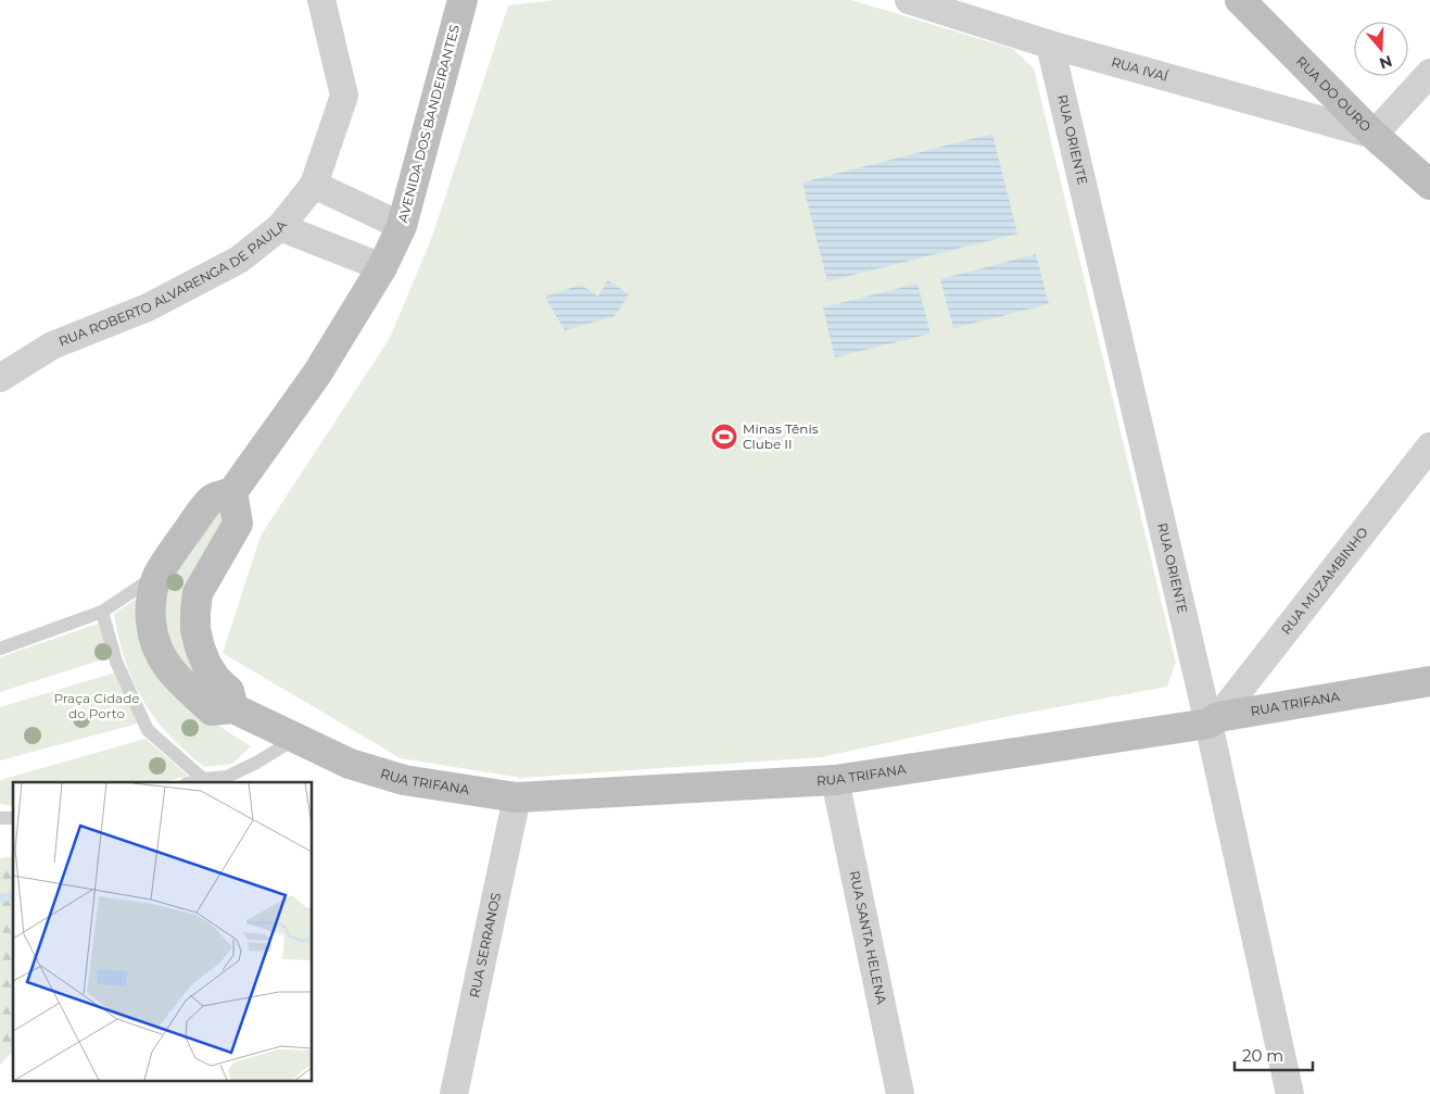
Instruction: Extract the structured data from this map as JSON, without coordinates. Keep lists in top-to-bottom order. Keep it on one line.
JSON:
{"streets":{"street":["RUA IVAÍ","RUA DO OURO","AVENIDA DOS BANDEIRANTES","RUA ORIENTE","RUA ROBERTO ALVARENGA DE PAULA","RUA MUZAMBINHO","RUA TRIFANA","RUA SANTA HELENA","RUA SERRANOS"]},"crossings":[["RUA IVAÍ","RUA DO OURO"],["RUA IVAÍ","RUA ORIENTE"],["AVENIDA DOS BANDEIRANTES","RUA ROBERTO ALVARENGA DE PAULA"],["RUA ORIENTE","RUA MUZAMBINHO"],["RUA ORIENTE","RUA TRIFANA"],["RUA MUZAMBINHO","RUA TRIFANA"],["RUA TRIFANA","RUA SANTA HELENA"],["RUA TRIFANA","RUA SERRANOS"]],"parks":["Praça Cidade do Porto"],"places":{"sports":["Minas Tênis Clube II"]},"scale_bar":"20 m","north":"bottom"}
